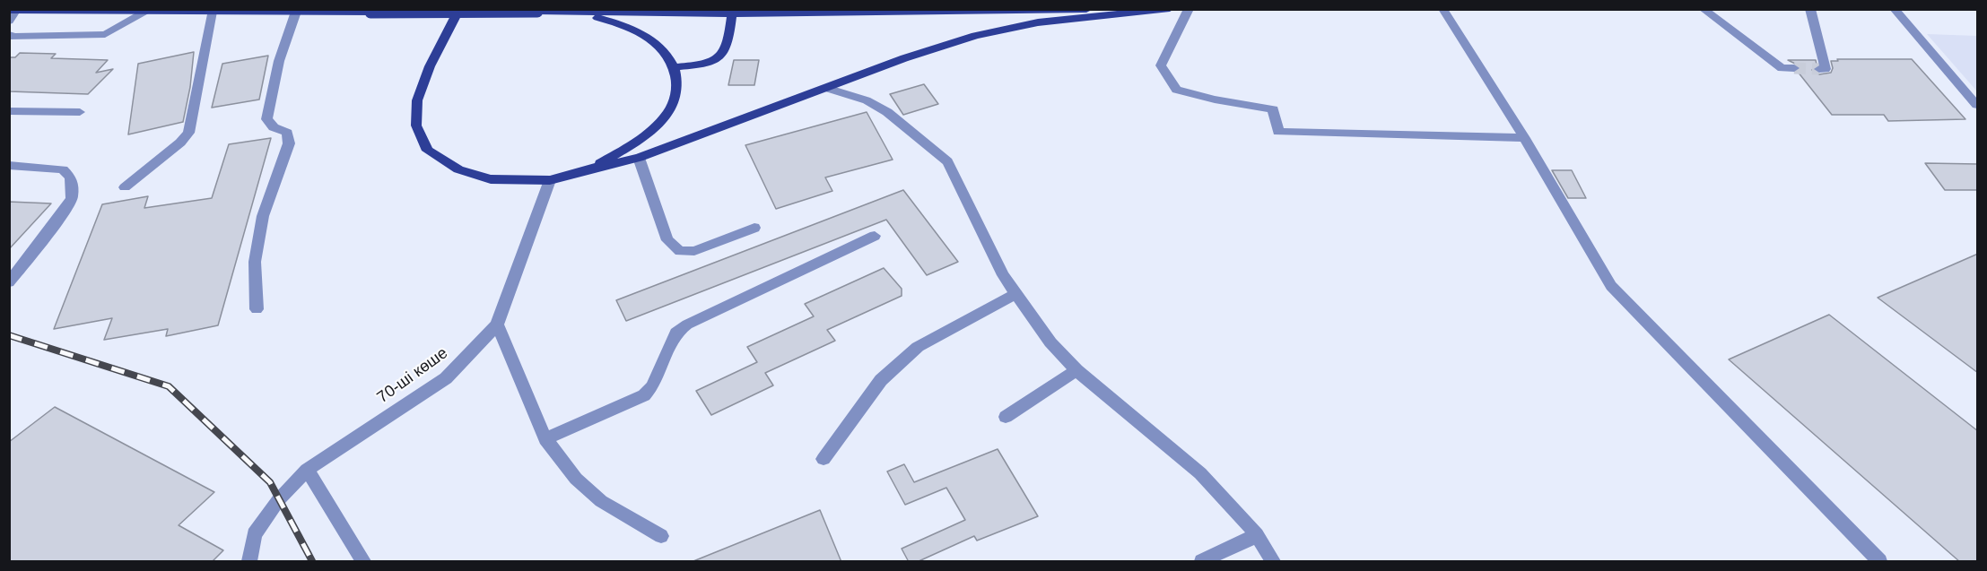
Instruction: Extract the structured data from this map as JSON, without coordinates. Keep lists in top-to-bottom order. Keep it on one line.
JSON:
{"streets":{"lane":["70-ші көше"]}}
